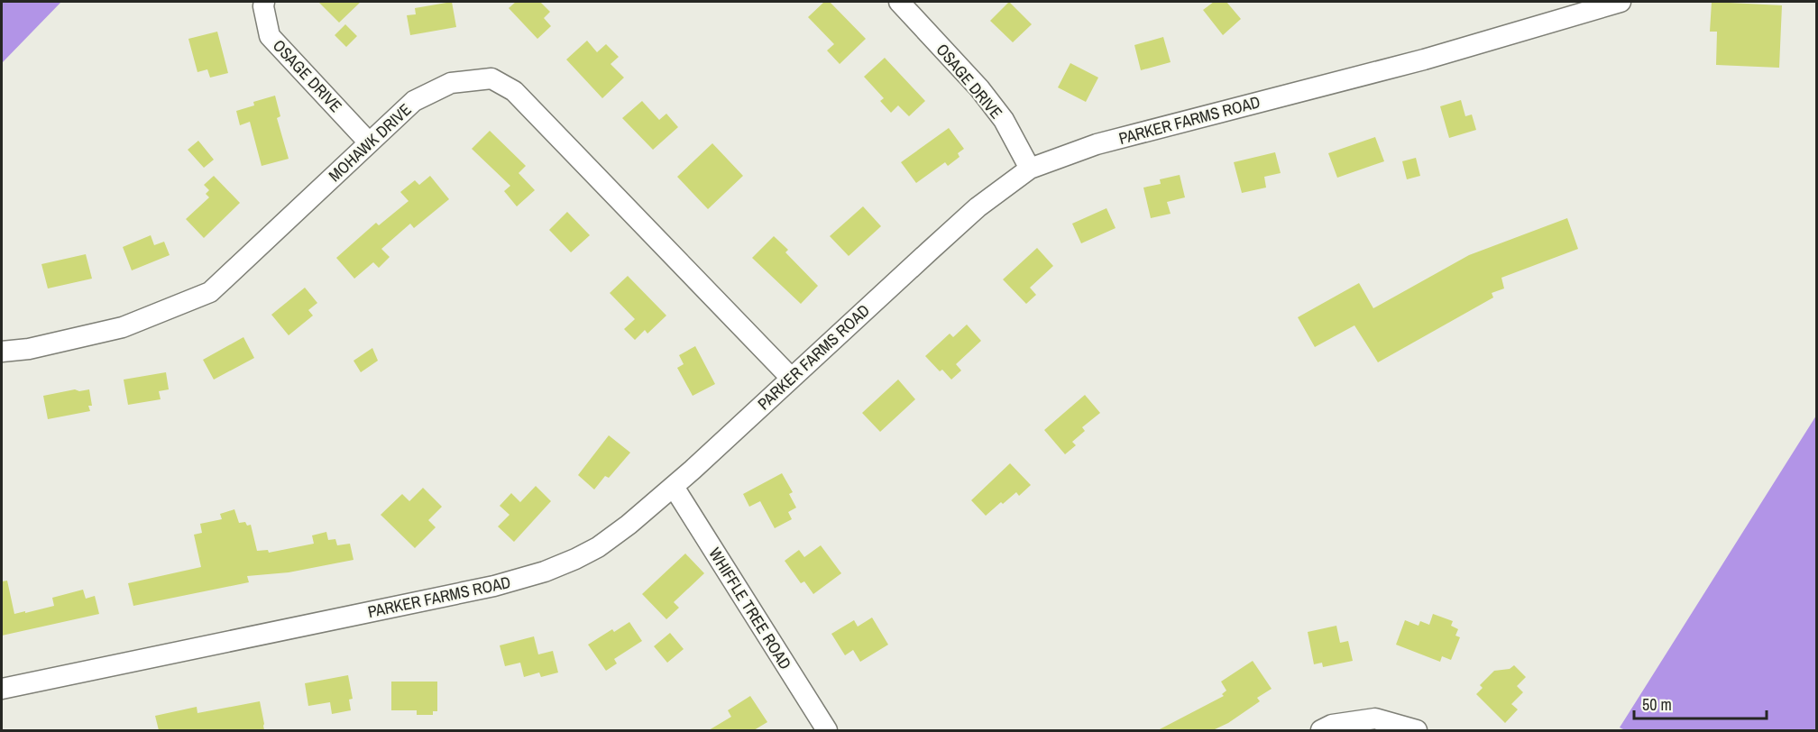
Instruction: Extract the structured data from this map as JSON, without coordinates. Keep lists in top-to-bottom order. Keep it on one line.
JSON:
{"streets":{"street":["OSAGE DRIVE","PARKER FARMS ROAD","MOHAWK DRIVE","WHIFFLE TREE ROAD"]},"crossings":[["OSAGE DRIVE","PARKER FARMS ROAD"],["OSAGE DRIVE","MOHAWK DRIVE"],["PARKER FARMS ROAD","MOHAWK DRIVE"],["PARKER FARMS ROAD","WHIFFLE TREE ROAD"]],"scale_bar":"50 m"}
